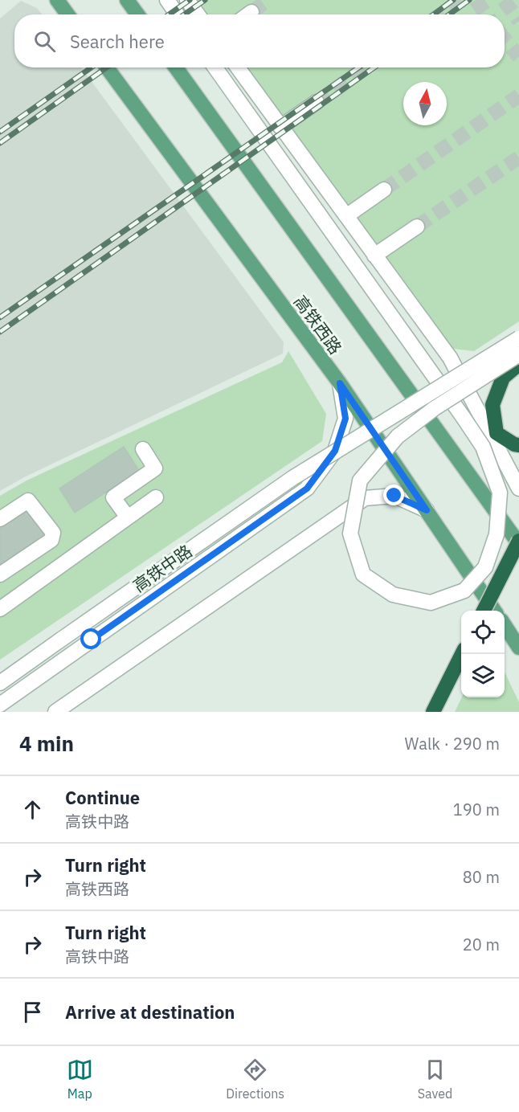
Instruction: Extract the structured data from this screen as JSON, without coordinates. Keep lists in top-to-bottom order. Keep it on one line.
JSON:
{"streets":{"main road":["高铁西路"],"street":["高铁中路"]},"crossings":[["高铁西路","高铁中路"]],"north":"top","page":{"search":"Search here","heading":["4 min","Walk · 290 m"],"list":[["Continue","高铁中路","190 m"],["Turn right","高铁西路","80 m"],["Turn right","高铁中路","20 m"],"Arrive at destination"],"nav":["Map","Directions","Saved"]}}
